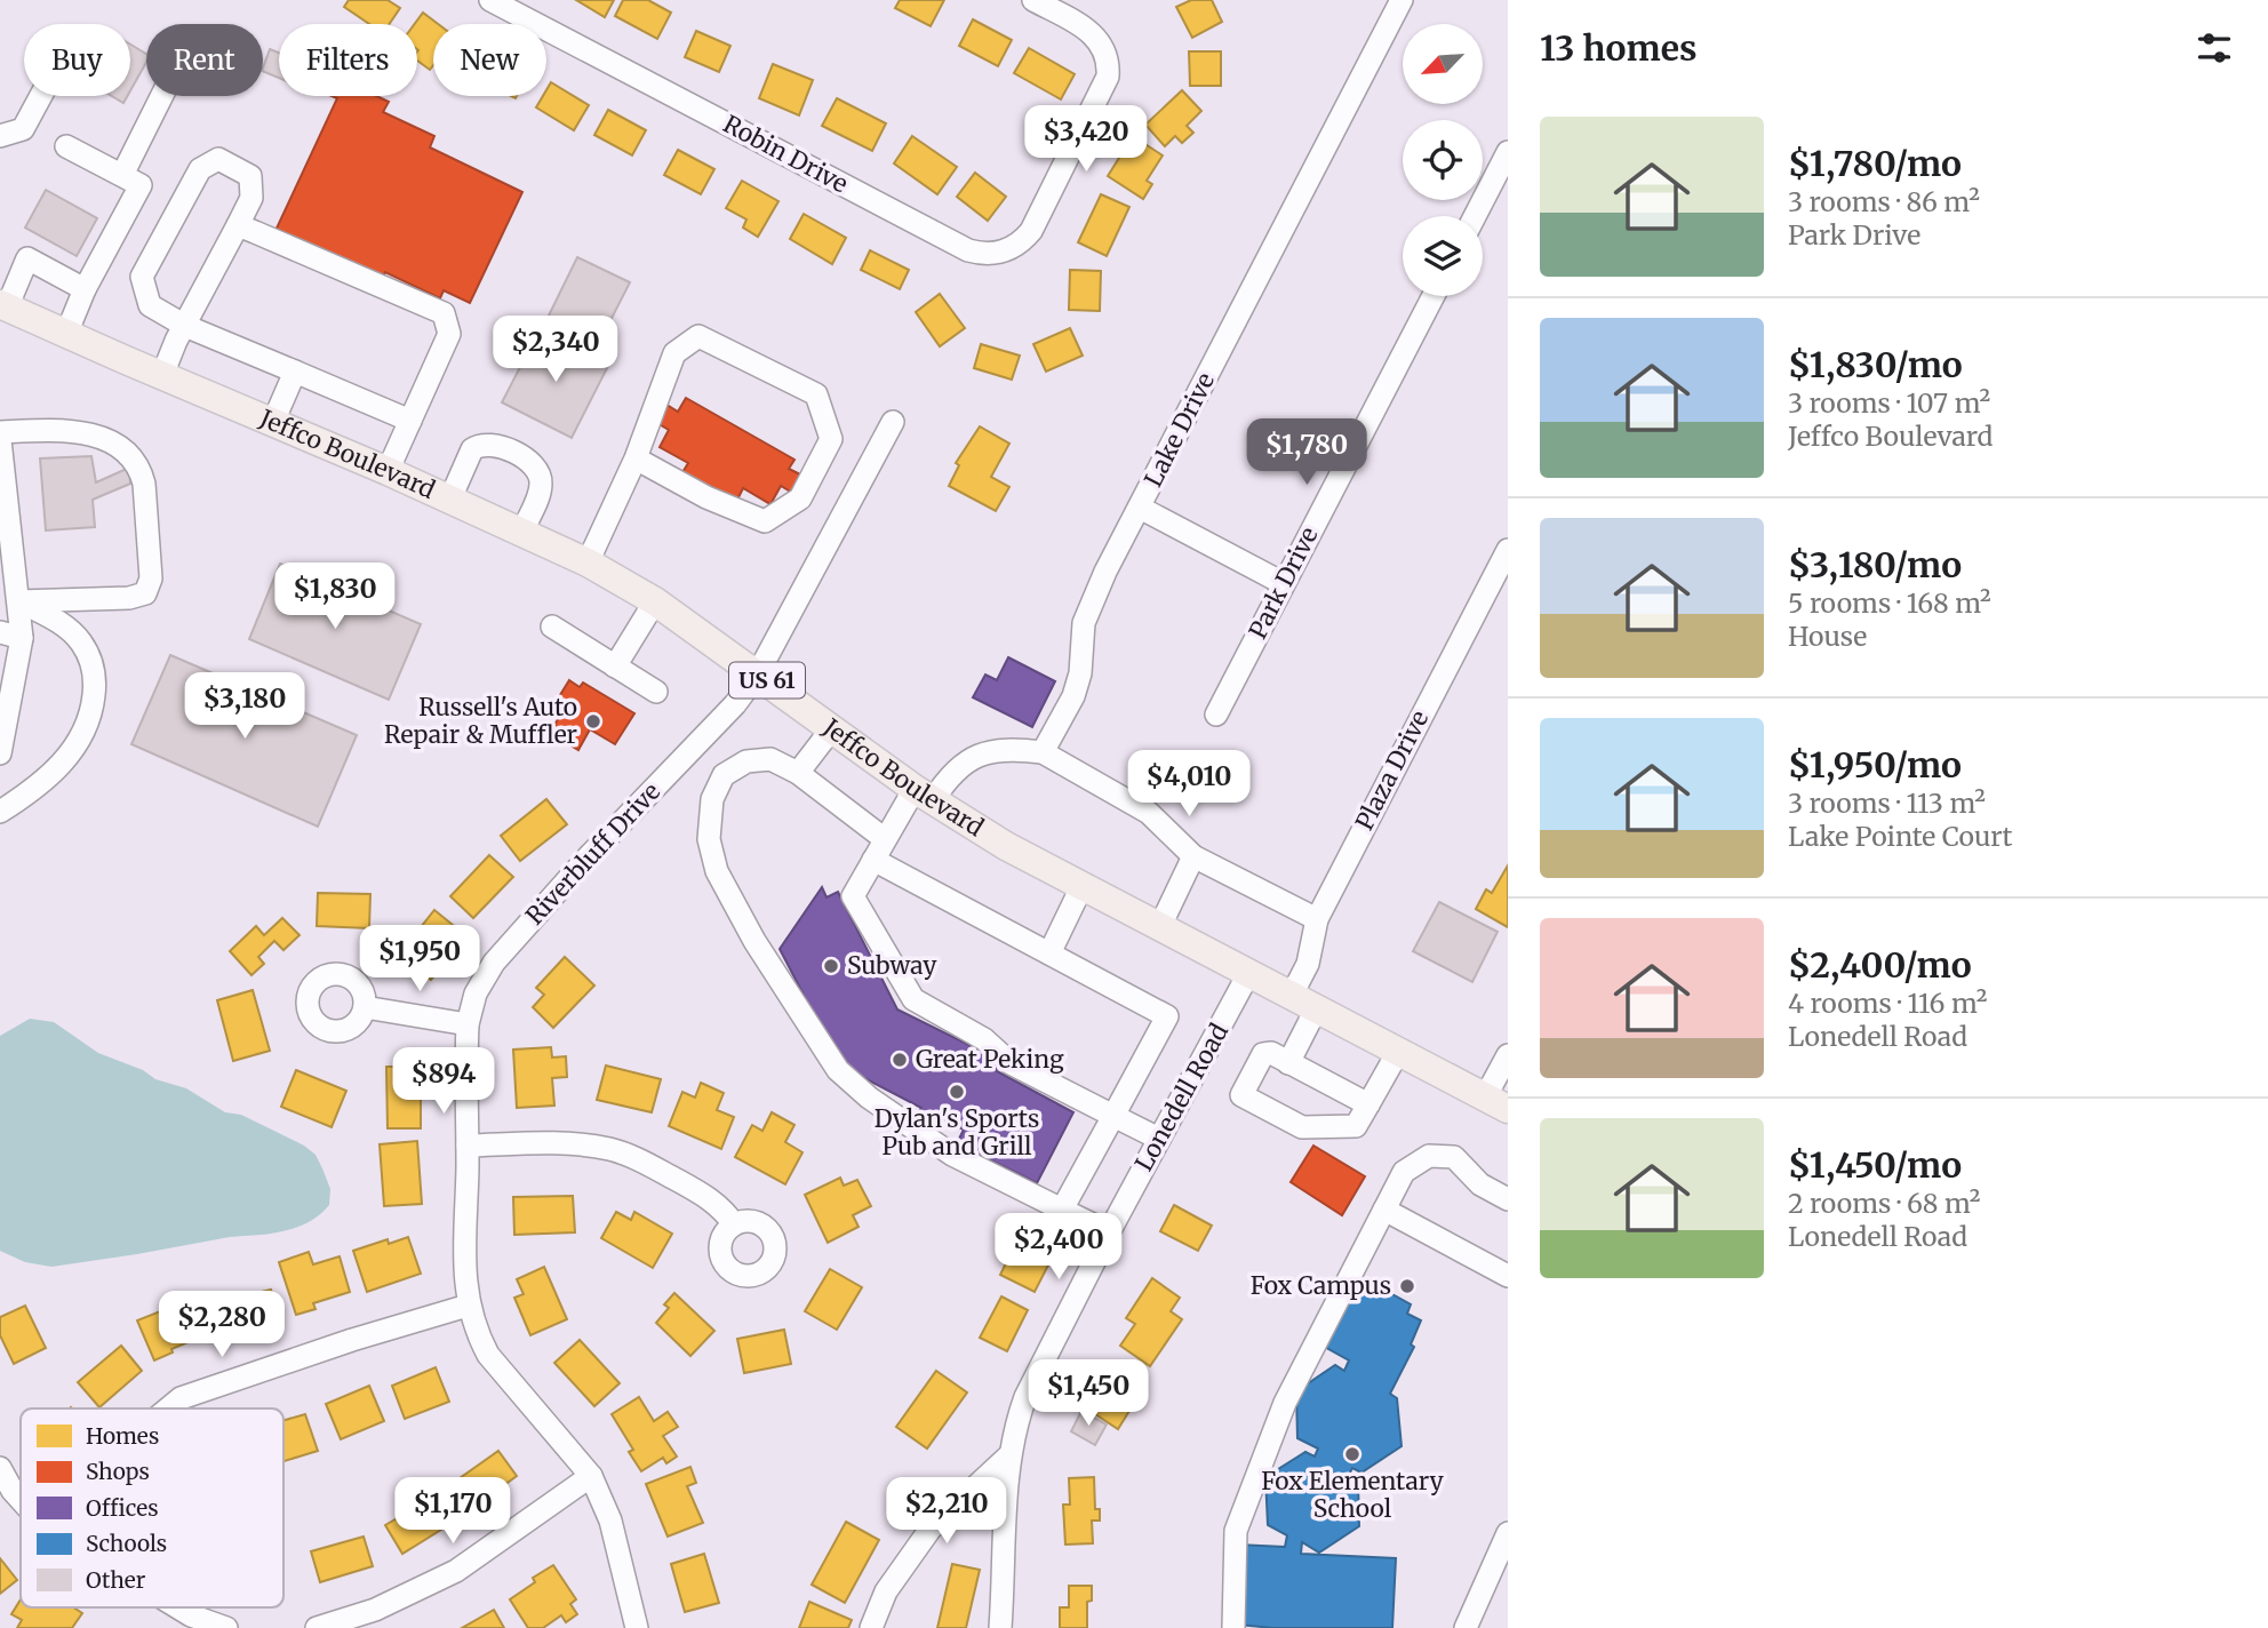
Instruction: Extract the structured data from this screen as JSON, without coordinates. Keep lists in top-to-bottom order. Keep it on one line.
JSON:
{"streets":{"main road":["Jeffco Boulevard","US 61"],"street":["Robin Drive","Lake Drive","Park Drive","Plaza Drive","Riverbluff Drive","Lonedell Road"]},"crossings":[["Jeffco Boulevard","Plaza Drive"],["Jeffco Boulevard","Riverbluff Drive"],["Jeffco Boulevard","Lonedell Road"]],"places":["Russell's Auto Repair & Muffler","Subway","Great Peking","Dylan's Sports Pub and Grill","Fox Campus","Fox Elementary School"],"legend":["Homes","Shops","Offices","Schools","Other"],"north":"bottom left","page":{"heading":"13 homes","chip":["Buy","Rent","Filters","New"],"list":[{"name":"$1,780/mo","note":"3 rooms · 86 m² · Park Drive"},{"name":"$1,830/mo","note":"3 rooms · 107 m² · Jeffco Boulevard"},{"name":"$3,180/mo","note":"5 rooms · 168 m² · House"},{"name":"$1,950/mo","note":"3 rooms · 113 m² · Lake Pointe Court"},{"name":"$2,400/mo","note":"4 rooms · 116 m² · Lonedell Road"},{"name":"$1,450/mo","note":"2 rooms · 68 m² · Lonedell Road"}],"price":["$3,420","$2,340","$1,780","$1,830","$3,180","$4,010","$1,950","$894","$2,400","$2,280","$1,450","$1,170","$2,210"]}}
